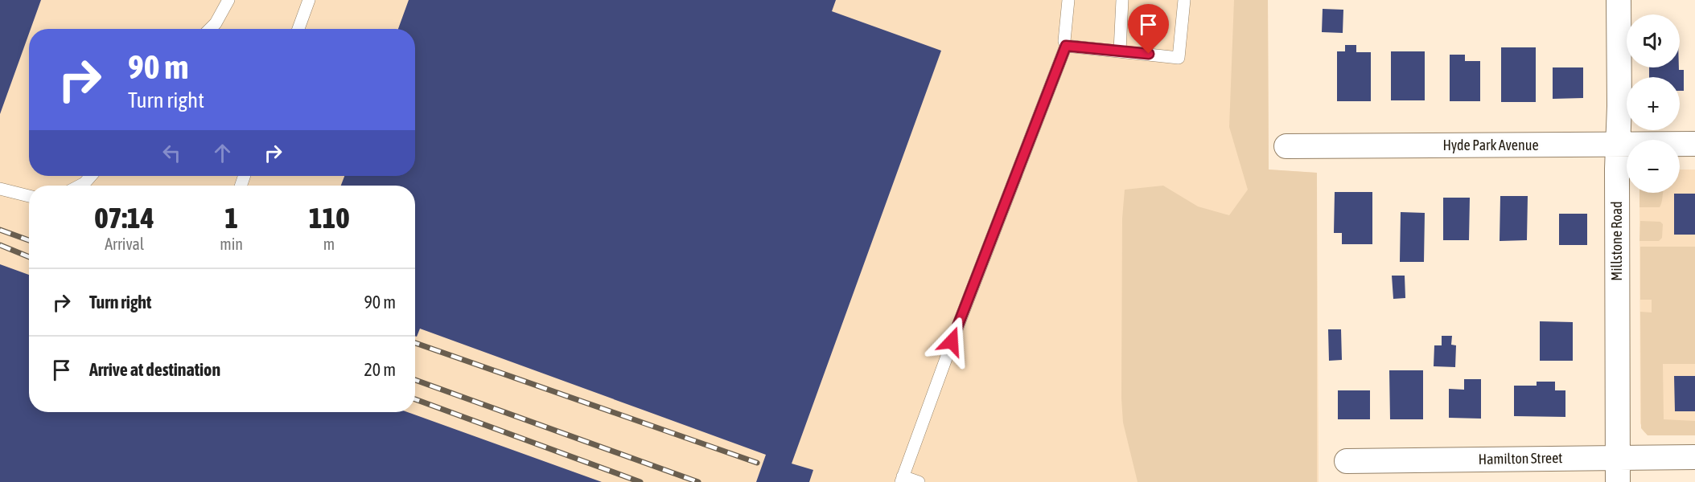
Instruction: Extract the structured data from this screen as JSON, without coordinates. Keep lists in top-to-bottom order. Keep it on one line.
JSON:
{"streets":{"street":["Hyde Park Avenue","Millstone Road","Hamilton Street"]},"crossings":[["Hyde Park Avenue","Millstone Road"],["Millstone Road","Hamilton Street"]],"page":{"map_buttons":["+","−"],"turn":["90 m","Turn right"],"eta":["07:14","Arrival","1","min","110","m"],"list":[{"name":"Turn right","value":"90 m"},{"name":"Arrive at destination","value":"20 m"}]}}
